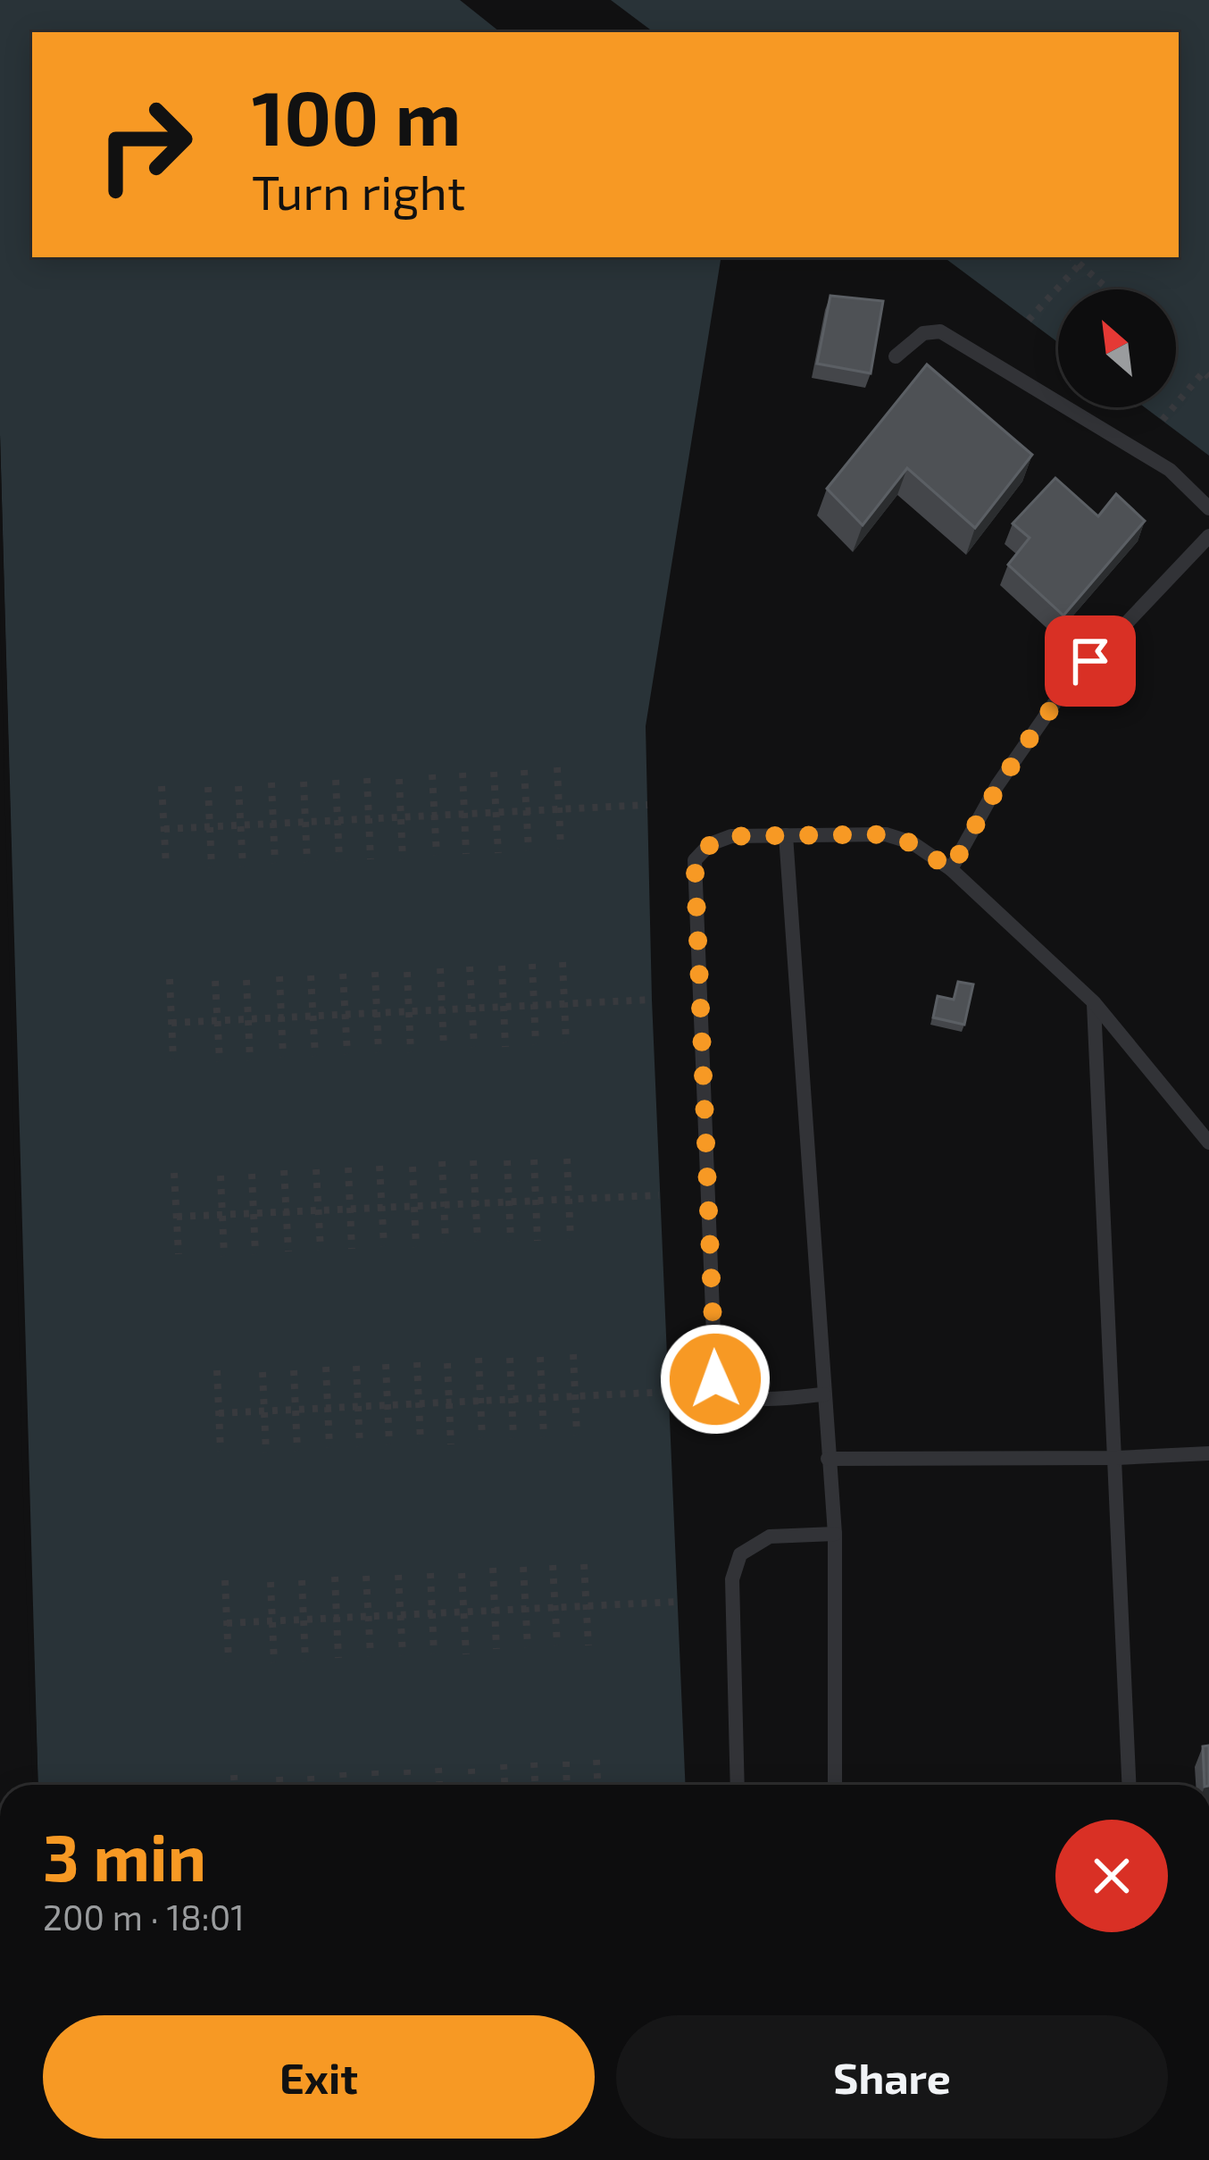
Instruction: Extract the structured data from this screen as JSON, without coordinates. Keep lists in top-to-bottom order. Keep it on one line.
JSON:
{"north":"top left","page":{"turn":["100 m","Turn right"],"heading":["3 min","200 m · 18:01"],"buttons":["Exit","Share"]}}
